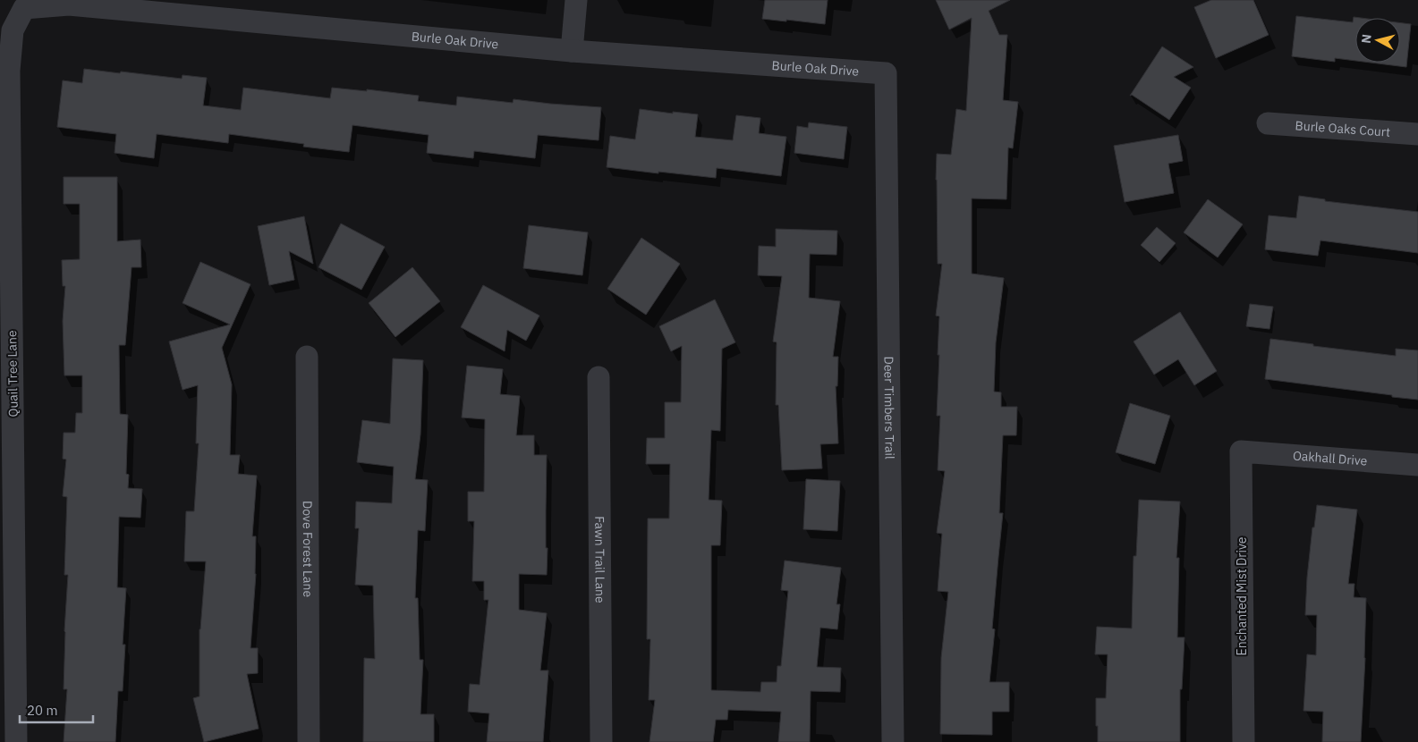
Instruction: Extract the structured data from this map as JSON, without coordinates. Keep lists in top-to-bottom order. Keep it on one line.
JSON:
{"streets":{"street":["Burle Oak Drive","Burle Oaks Court","Quail Tree Lane","Deer Timbers Trail","Oakhall Drive","Dove Forest Lane","Fawn Trail Lane","Enchanted Mist Drive"]},"crossings":[["Burle Oak Drive","Quail Tree Lane"],["Burle Oak Drive","Deer Timbers Trail"],["Oakhall Drive","Enchanted Mist Drive"]],"scale_bar":"20 m","north":"left"}
